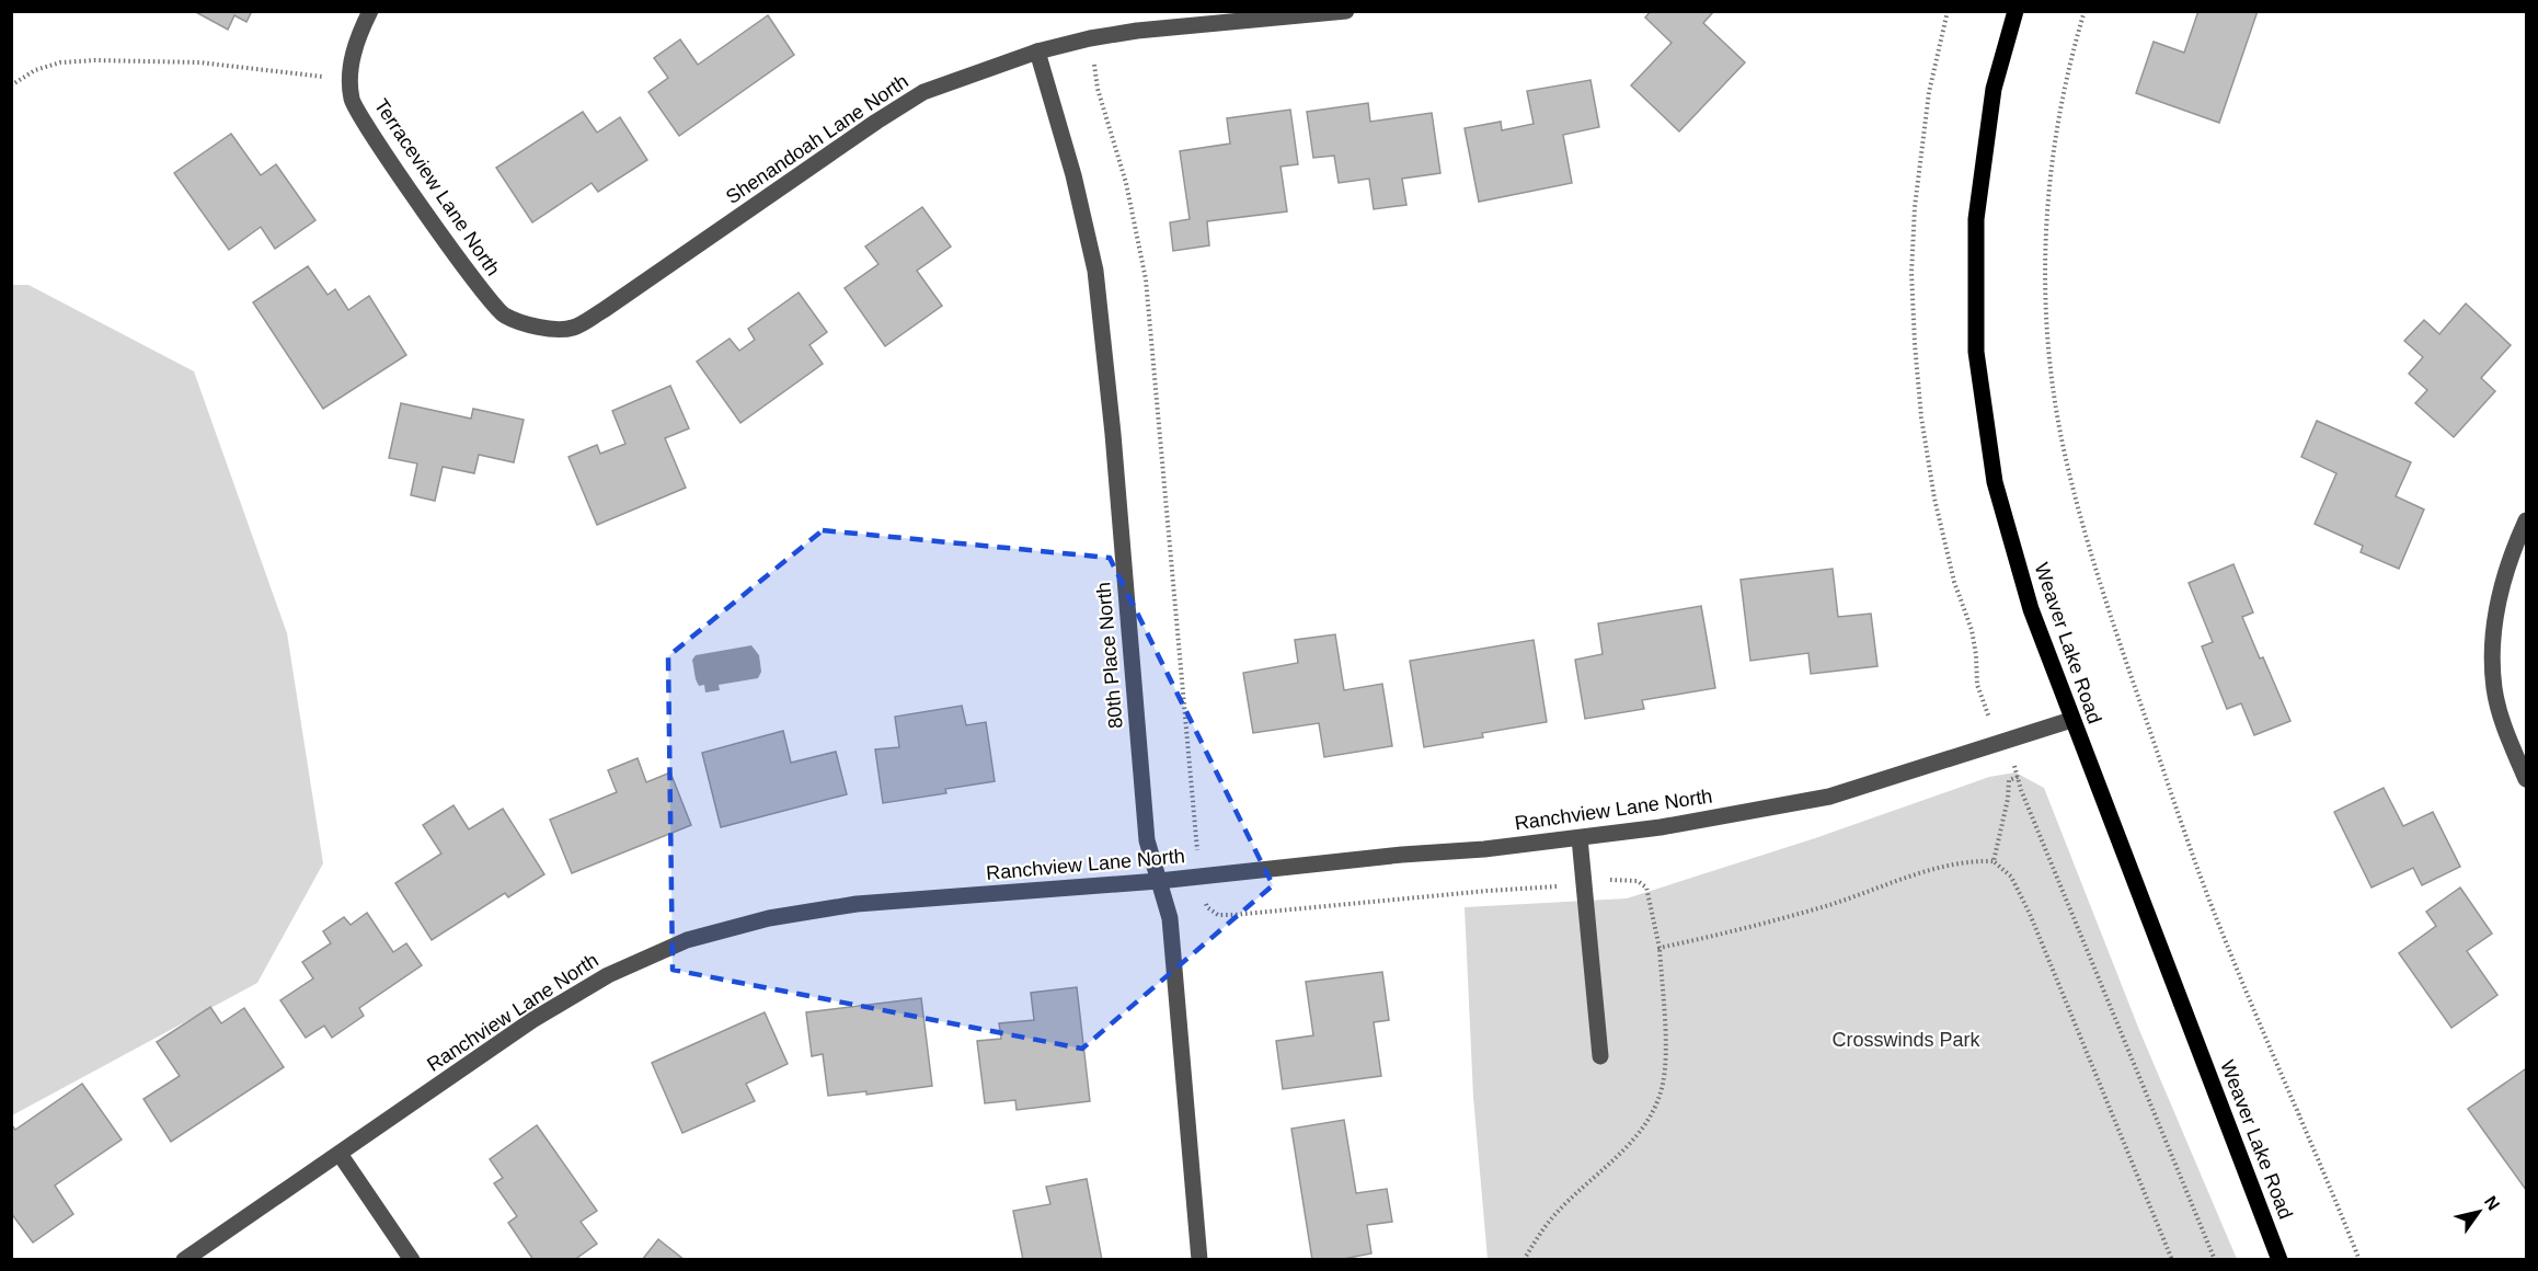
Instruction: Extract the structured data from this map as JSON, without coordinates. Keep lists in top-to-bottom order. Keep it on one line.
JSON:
{"streets":{"main road":["Weaver Lake Road"],"street":["Shenandoah Lane North","Terraceview Lane North","80th Place North","Ranchview Lane North"]},"crossings":[["Shenandoah Lane North","Terraceview Lane North"],["Shenandoah Lane North","80th Place North"],["Weaver Lake Road","Ranchview Lane North"],["80th Place North","Ranchview Lane North"]],"parks":["Crosswinds Park"],"north":"top right"}
